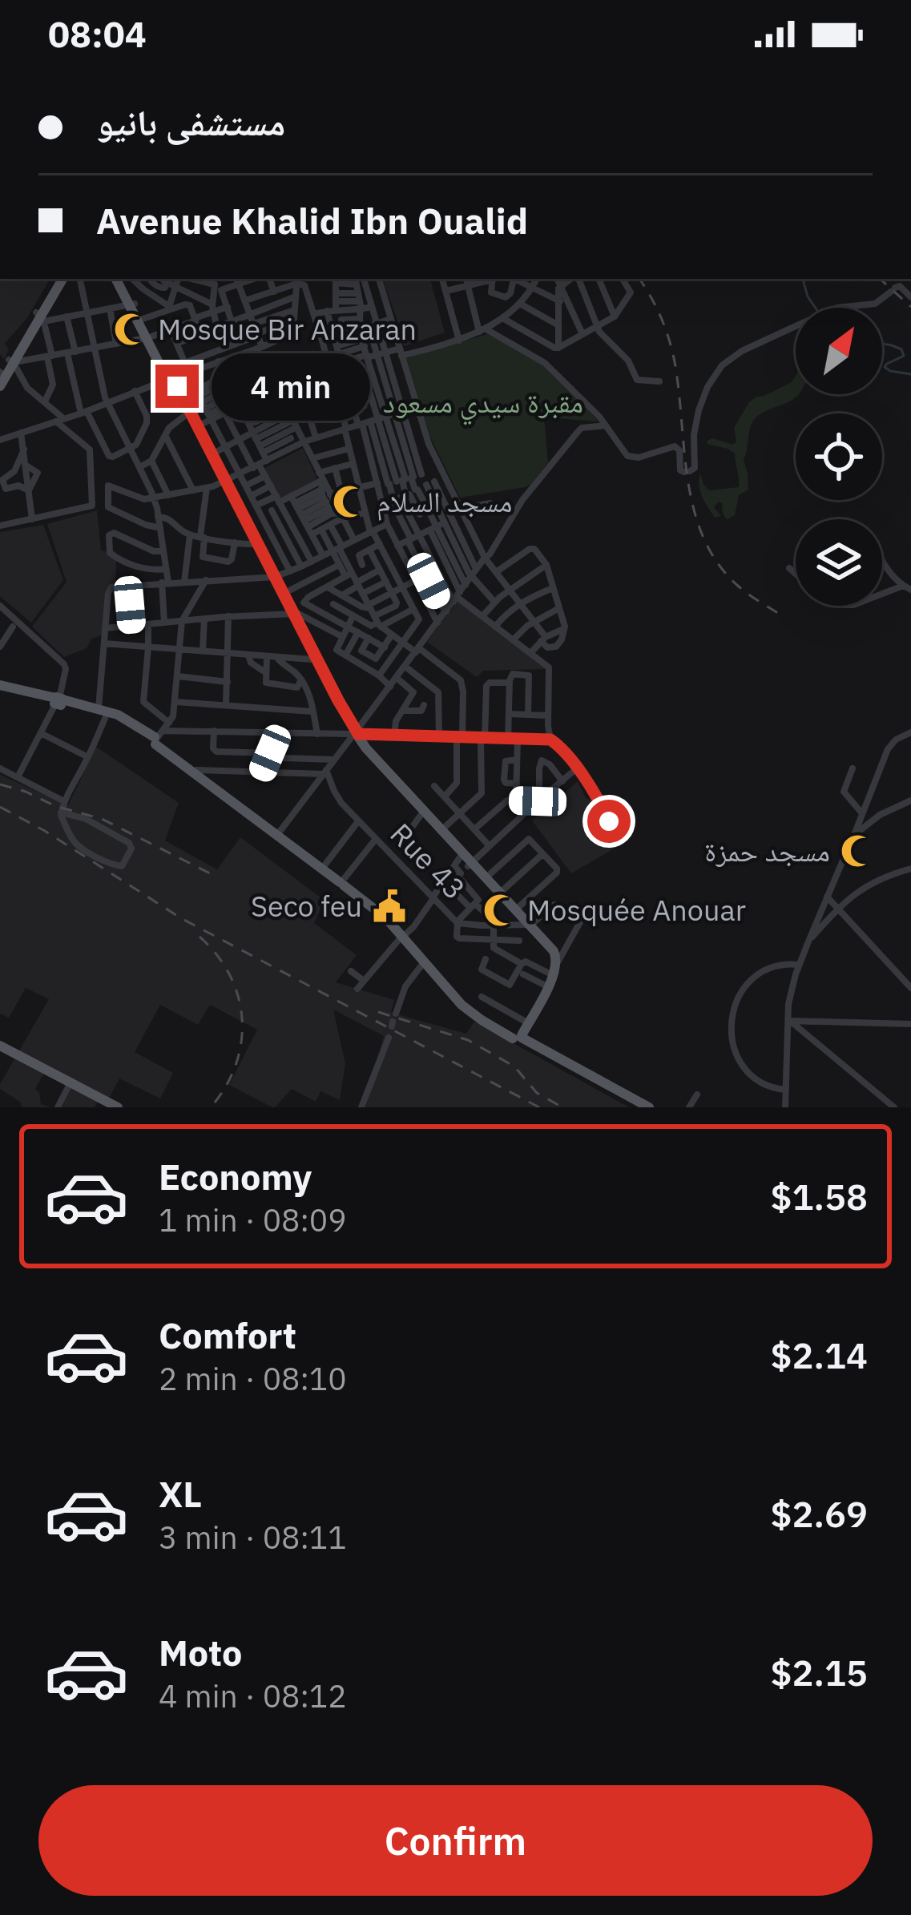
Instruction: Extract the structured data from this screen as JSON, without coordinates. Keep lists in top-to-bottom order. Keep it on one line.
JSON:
{"streets":{"street":["Rue 43"]},"parks":["مقبرة سيدي مسعود"],"places":{"mosque":["Mosque Bir Anzaran","مسجد السلام","مسجد حمزة","Mosquée Anouar"],"public building":["Seco feu"]},"north":"top right","page":{"status":"08:04","banner":["مستشفى بانيو","Avenue Khalid Ibn Oualid"],"bubble":"4 min","list":[{"name":"Economy","note":"1 min · 08:09","value":"$1.58"},{"name":"Comfort","note":"2 min · 08:10","value":"$2.14"},{"name":"XL","note":"3 min · 08:11","value":"$2.69"},{"name":"Moto","note":"4 min · 08:12","value":"$2.15"}],"buttons":"Confirm"}}
